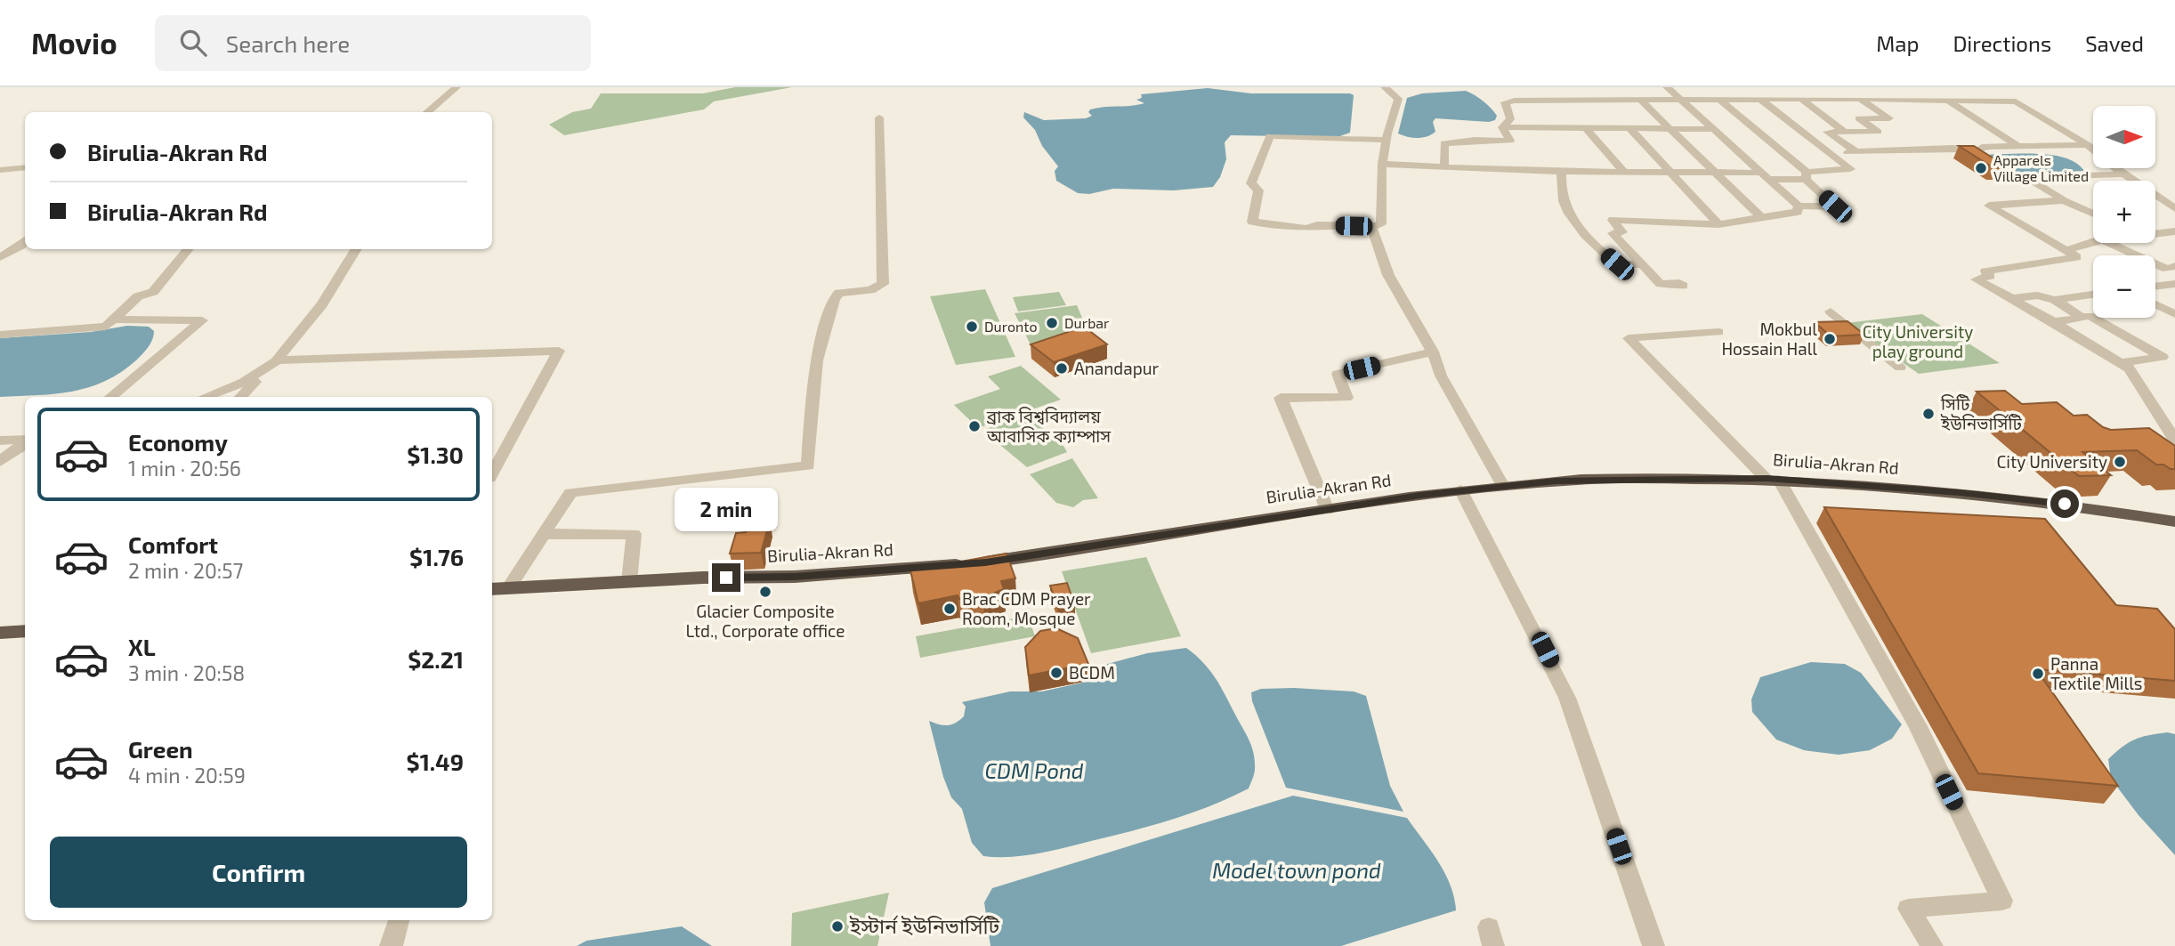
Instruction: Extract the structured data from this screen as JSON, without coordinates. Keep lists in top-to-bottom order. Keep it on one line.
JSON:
{"streets":{"highway":["Birulia-Akran Rd"]},"water":["CDM Pond","Model town pond"],"parks":["City University play ground"],"places":["Apparels Village Limited","Durbar","Duronto","Mokbul Hossain Hall","Anandapur","সিটি ইউনিভার্সিটি","ব্রাক বিশ্ববিদ্যালয় আবাসিক ক্যাম্পাস","City University","Glacier Composite Ltd., Corporate office","Brac CDM Prayer Room, Mosque","BCDM","Panna Textile Mills","ইস্টার্ন ইউনিভার্সিটি"],"north":"right","page":{"header":"Movio","search":"Search here","nav":["Map","Directions","Saved"],"map_buttons":["+","−"],"banner":["Birulia-Akran Rd","Birulia-Akran Rd"],"list":[{"name":"Economy","note":"1 min · 20:56","value":"$1.30"},{"name":"Comfort","note":"2 min · 20:57","value":"$1.76"},{"name":"XL","note":"3 min · 20:58","value":"$2.21"},{"name":"Green","note":"4 min · 20:59","value":"$1.49"}],"bubble":"2 min","buttons":"Confirm"}}
